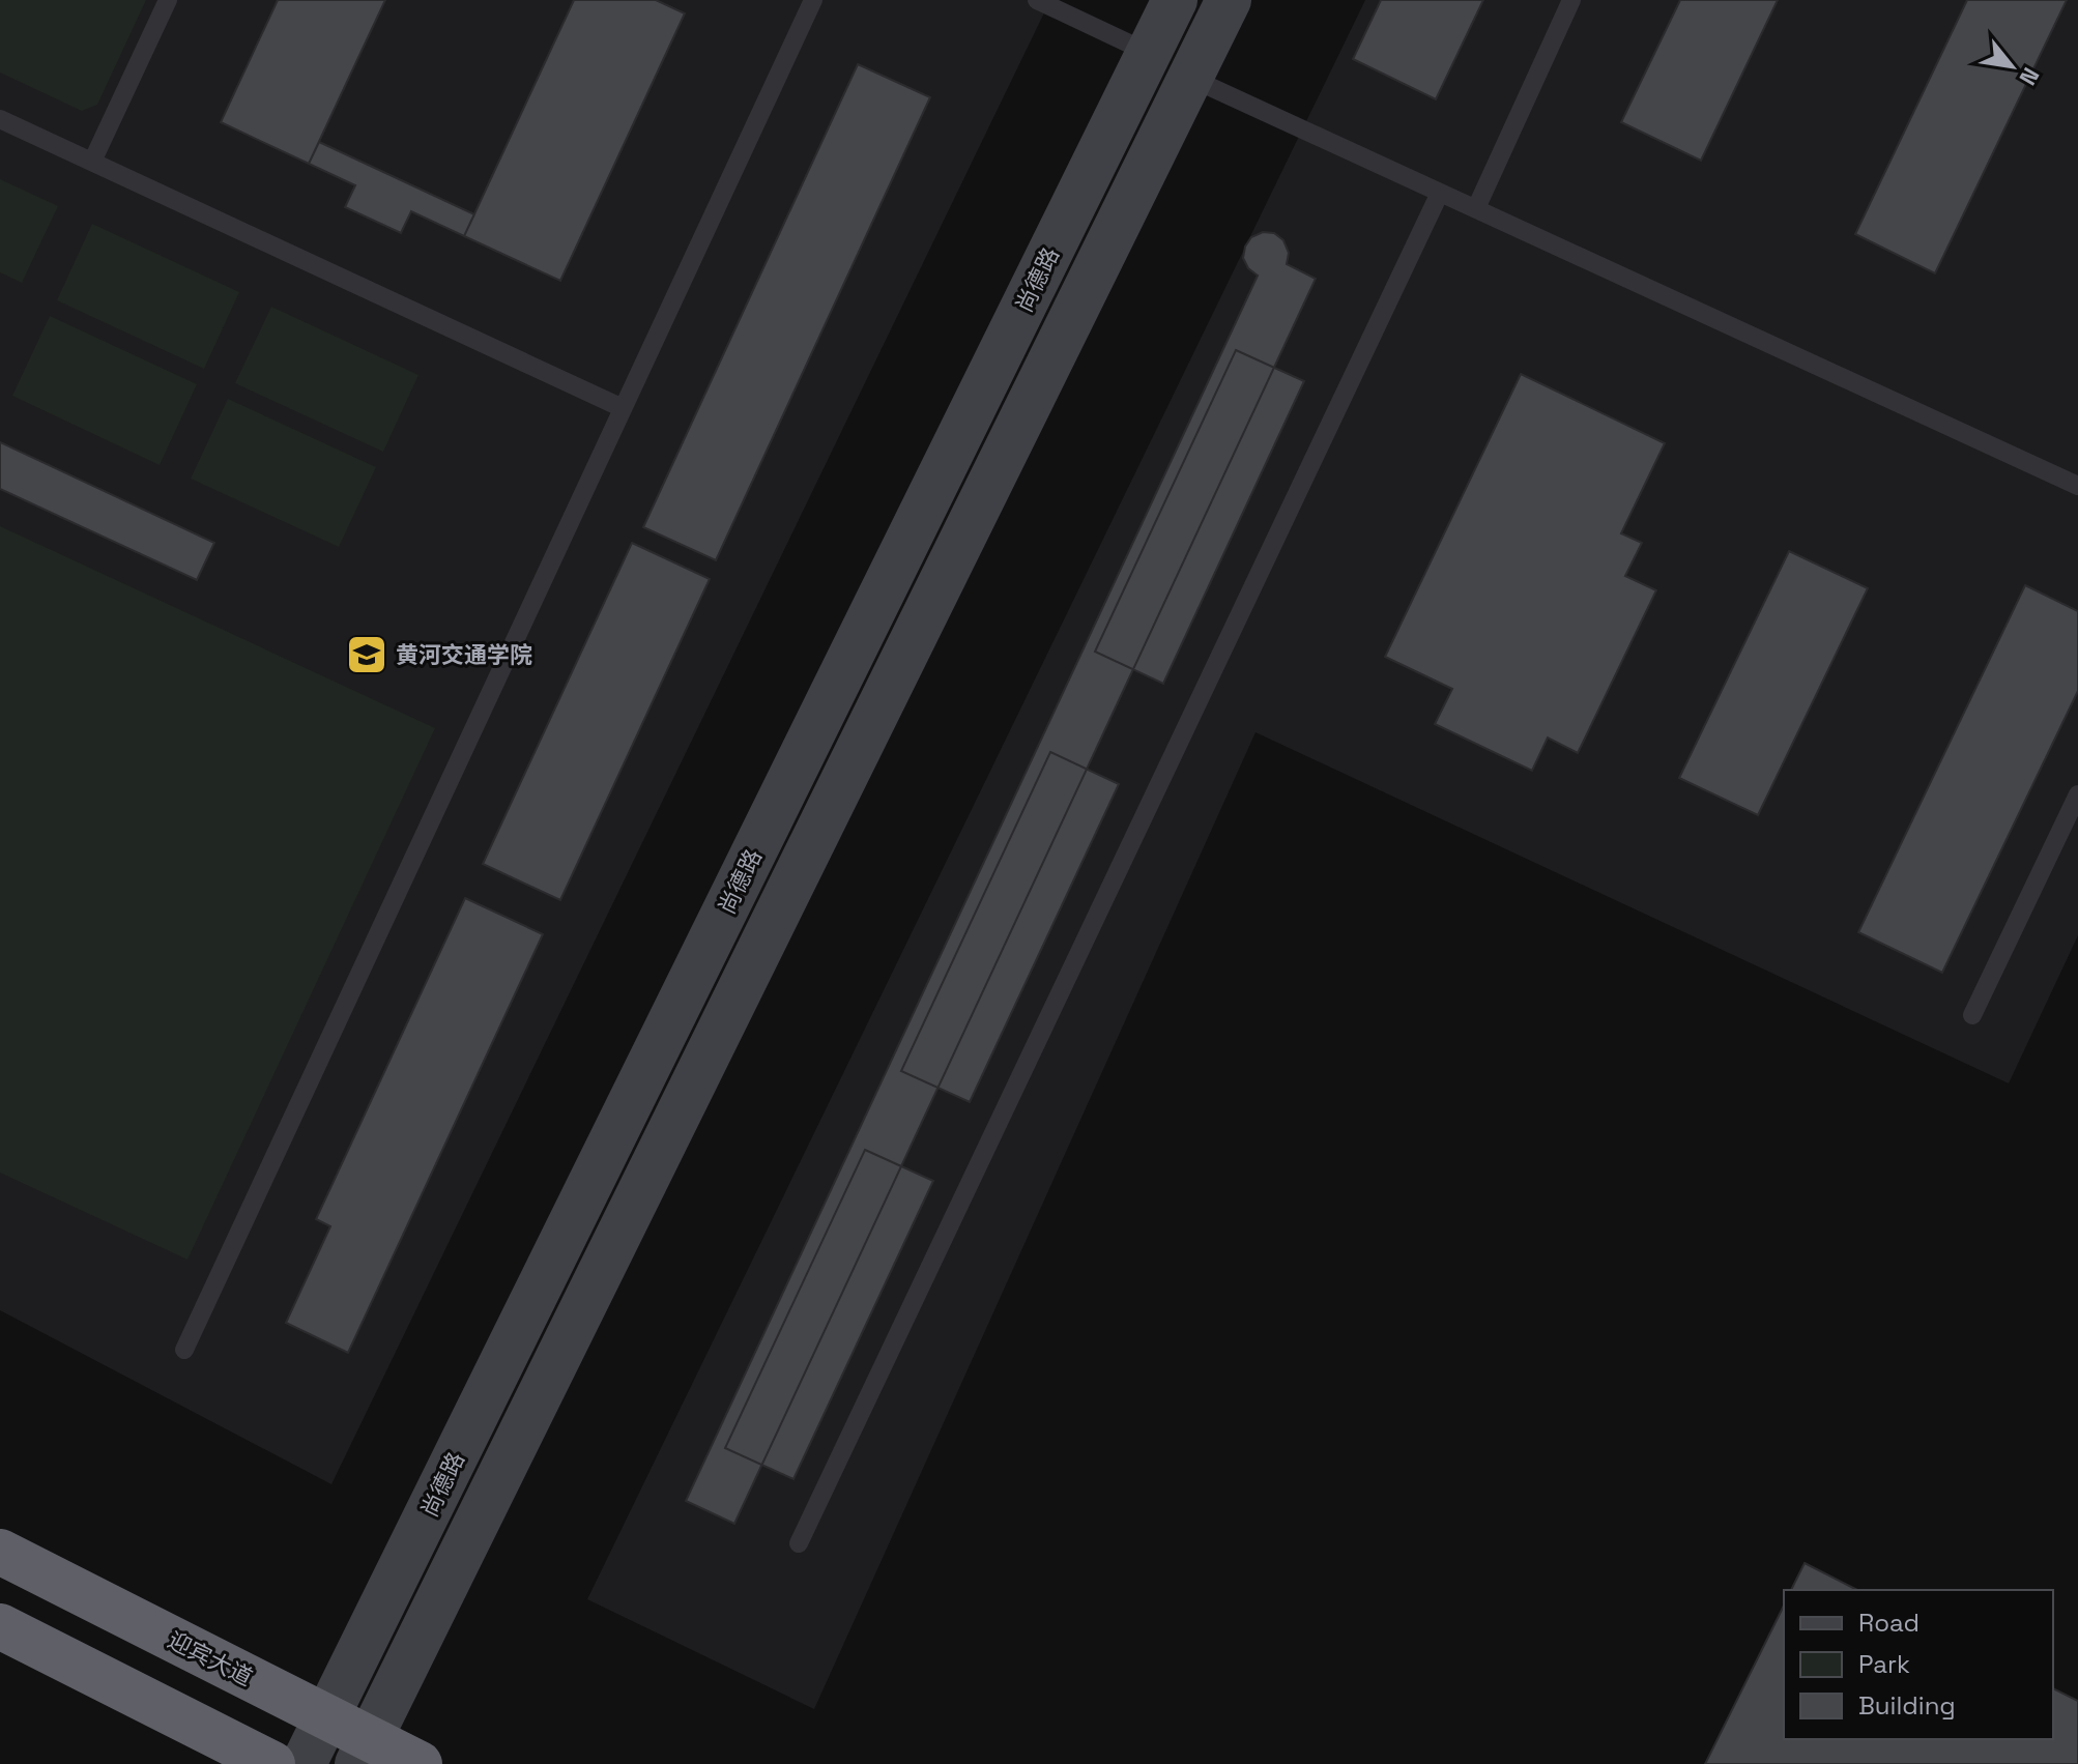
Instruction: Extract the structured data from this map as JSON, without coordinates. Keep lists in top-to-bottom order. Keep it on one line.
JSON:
{"streets":{"highway":["迎宾大道"],"street":["尚德路"]},"crossings":[["尚德路","迎宾大道"]],"places":{"school or university":["黄河交通学院"]},"legend":["Road","Park","Building"],"north":"bottom right"}
